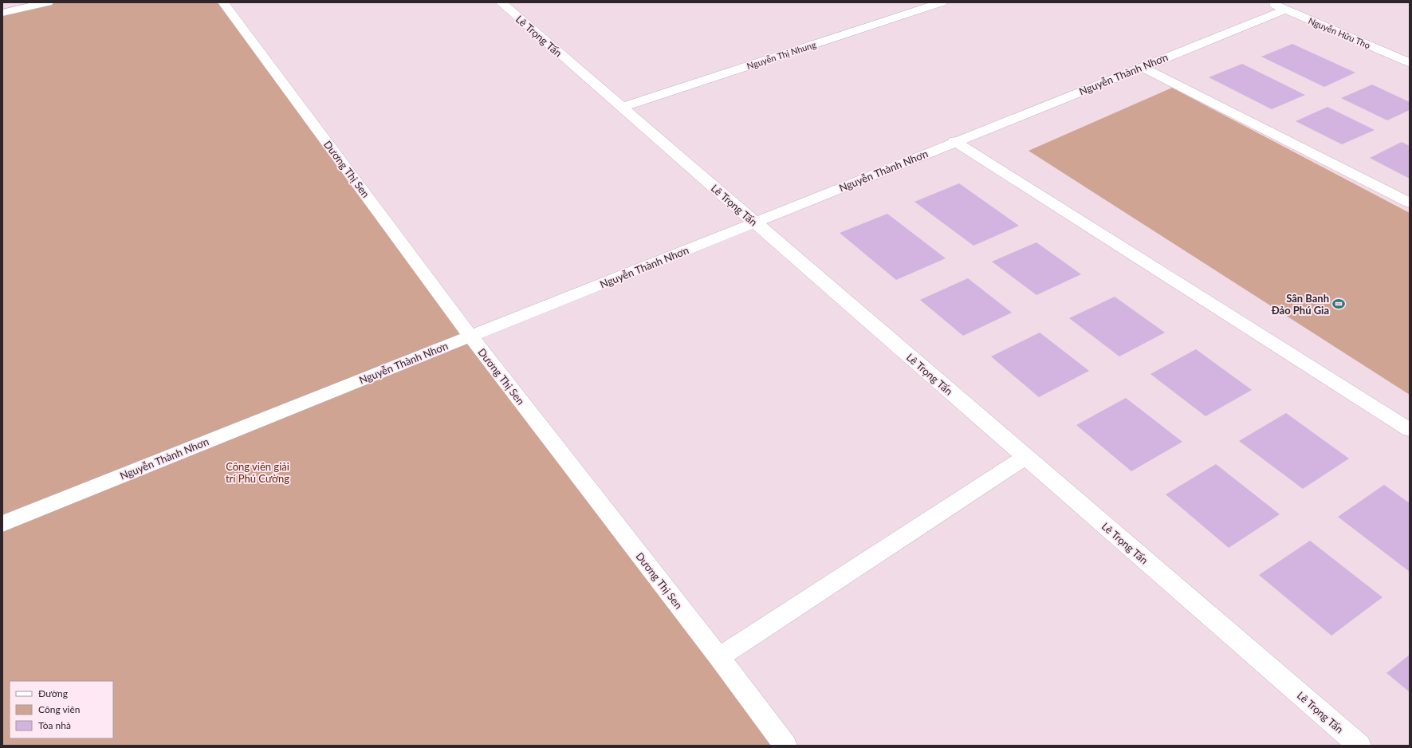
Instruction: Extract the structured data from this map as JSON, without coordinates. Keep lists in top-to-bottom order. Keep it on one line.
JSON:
{"streets":{"street":["Nguyễn Hữu Thọ","Lê Trọng Tấn","Nguyễn Thị Nhung","Nguyễn Thành Nhơn","Dương Thị Sen"]},"crossings":[["Nguyễn Hữu Thọ","Nguyễn Thành Nhơn"],["Lê Trọng Tấn","Nguyễn Thị Nhung"],["Lê Trọng Tấn","Nguyễn Thành Nhơn"],["Nguyễn Thành Nhơn","Dương Thị Sen"]],"parks":["Công viên giải trí Phú Cường"],"places":{"sports":["Sân Banh Đảo Phú Gia"]},"legend":["Đường","Công viên","Tòa nhà"]}
